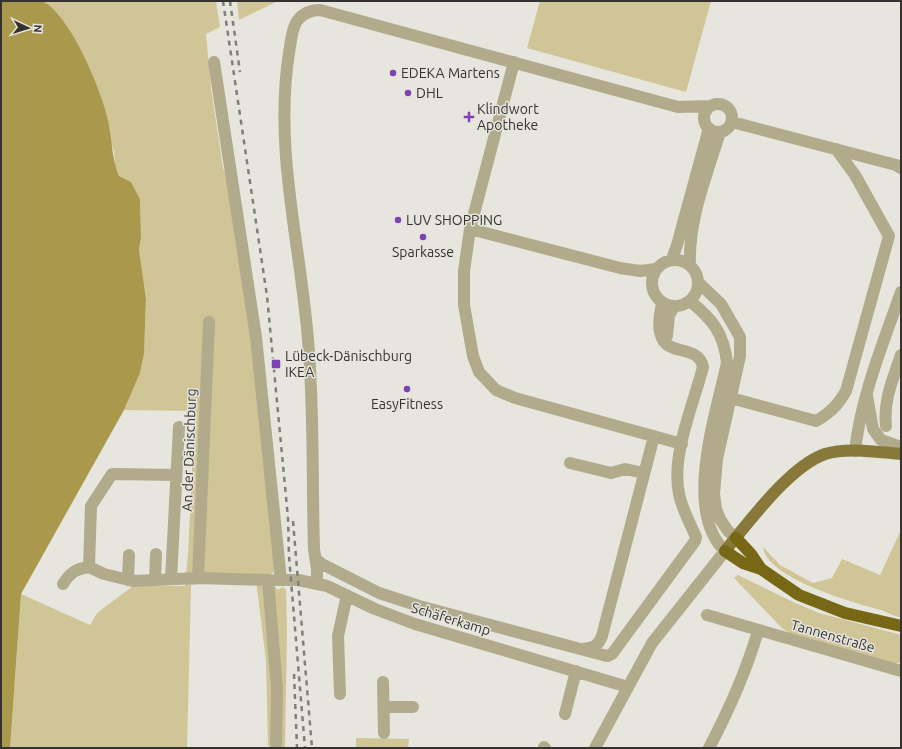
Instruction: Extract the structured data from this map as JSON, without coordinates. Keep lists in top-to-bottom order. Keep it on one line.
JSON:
{"streets":{"street":["An der Dänischburg","Schäferkamp","Tannenstraße"]},"places":{"other":["EDEKA Martens","DHL","LUV SHOPPING","Sparkasse","EasyFitness"],"health":["Klindwort Apotheke"],"transit":["Lübeck-Dänischburg IKEA"]},"north":"right"}
